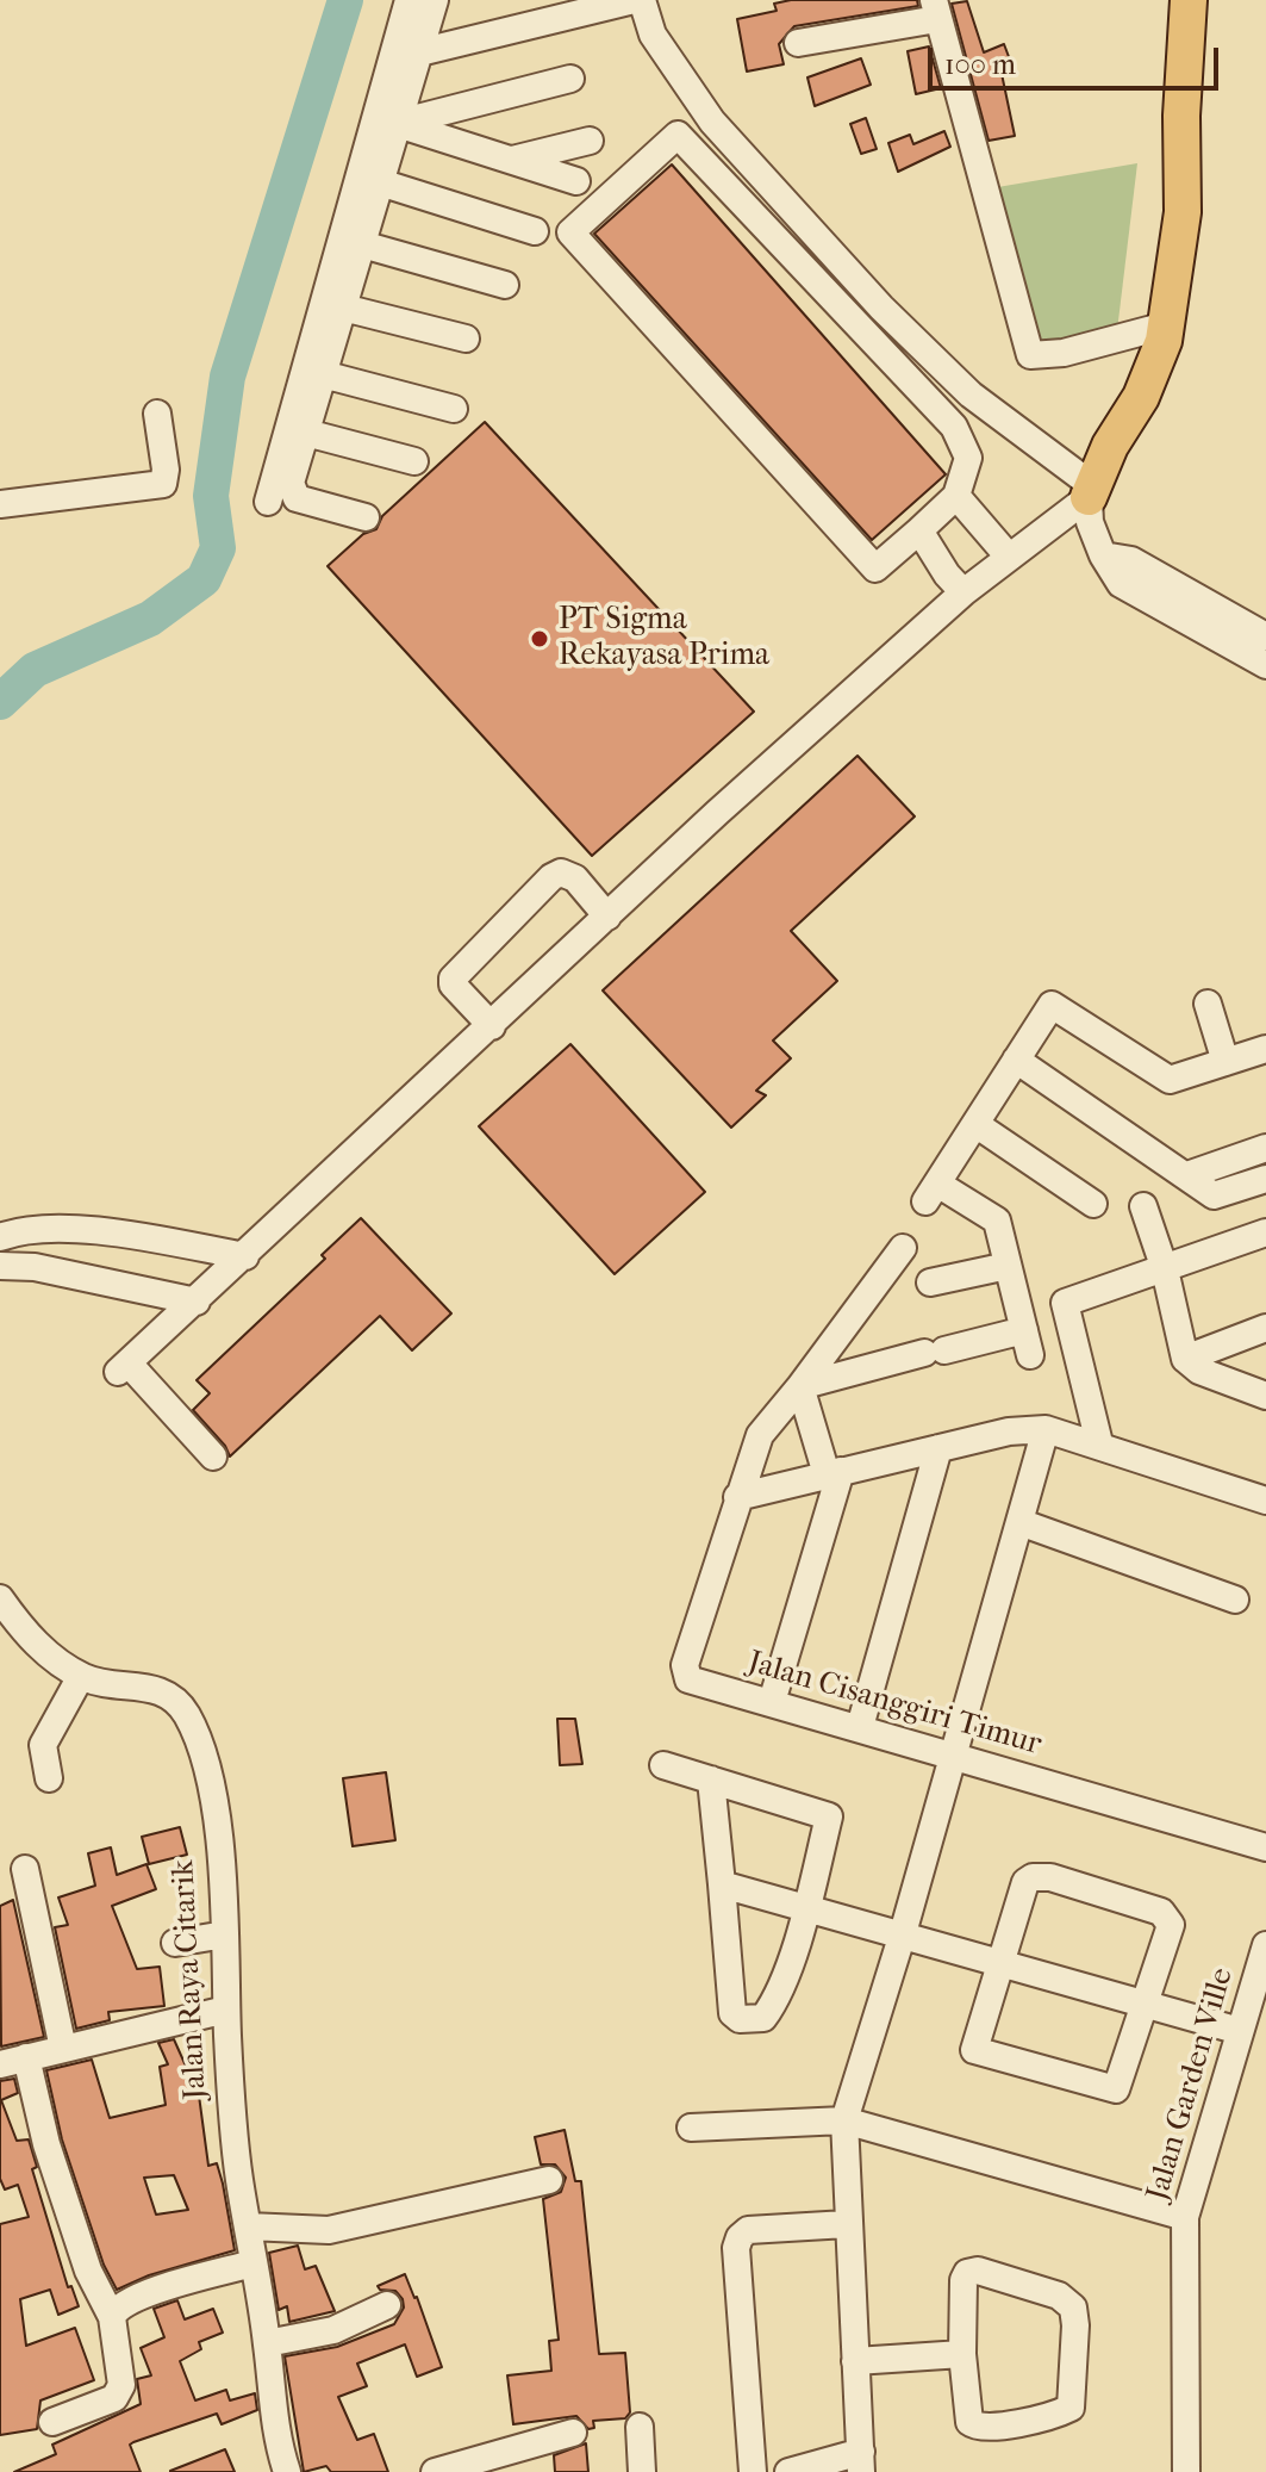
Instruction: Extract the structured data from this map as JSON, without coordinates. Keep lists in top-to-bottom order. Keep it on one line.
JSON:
{"streets":{"street":["Jalan Cisanggiri Timur","Jalan Raya Citarik","Jalan Garden Ville"]},"places":["PT Sigma Rekayasa Prima"],"scale_bar":"100 m"}
